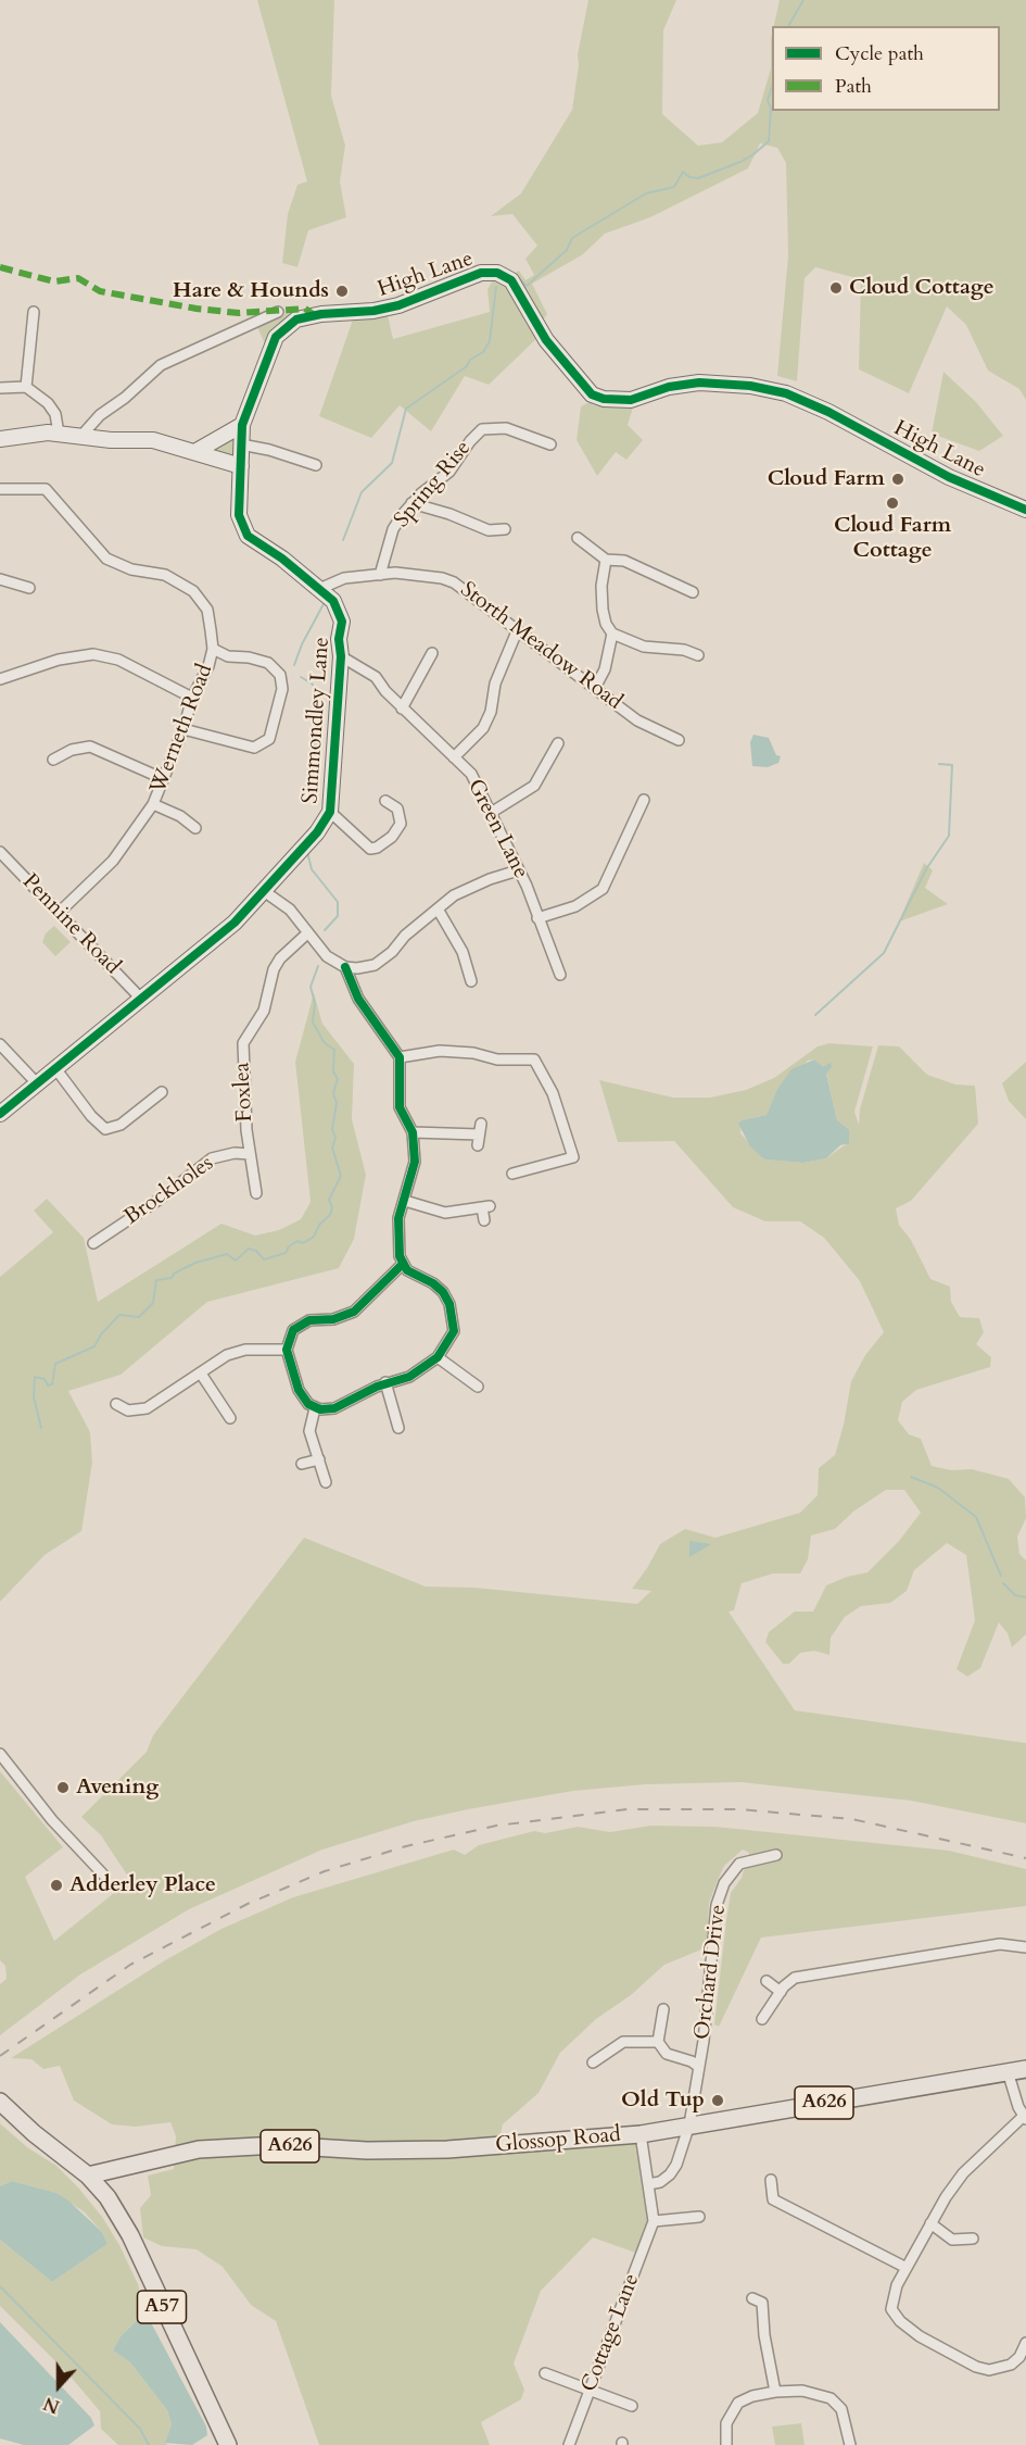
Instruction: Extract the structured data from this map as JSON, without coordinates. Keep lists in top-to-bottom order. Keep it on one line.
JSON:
{"streets":{"main road":["A626","Glossop Road","A57"],"street":["High Lane","Spring Rise","Storth Meadow Road","Simmondley Lane","Werneth Road","Green Lane","Pennine Road","Foxlea","Brockholes","Orchard Drive","Cottage Lane"]},"crossings":[["High Lane","Simmondley Lane"],["Spring Rise","Storth Meadow Road"],["Storth Meadow Road","Simmondley Lane"],["Simmondley Lane","Green Lane"],["Simmondley Lane","Pennine Road"],["Werneth Road","Pennine Road"],["Foxlea","Brockholes"],["Orchard Drive","Glossop Road"],["Glossop Road","A57"],["Glossop Road","Cottage Lane"]],"places":["Cloud Cottage","Hare & Hounds","Cloud Farm","Cloud Farm Cottage","Avening","Adderley Place","Old Tup"],"legend":["Cycle path","Path"],"north":"bottom"}
